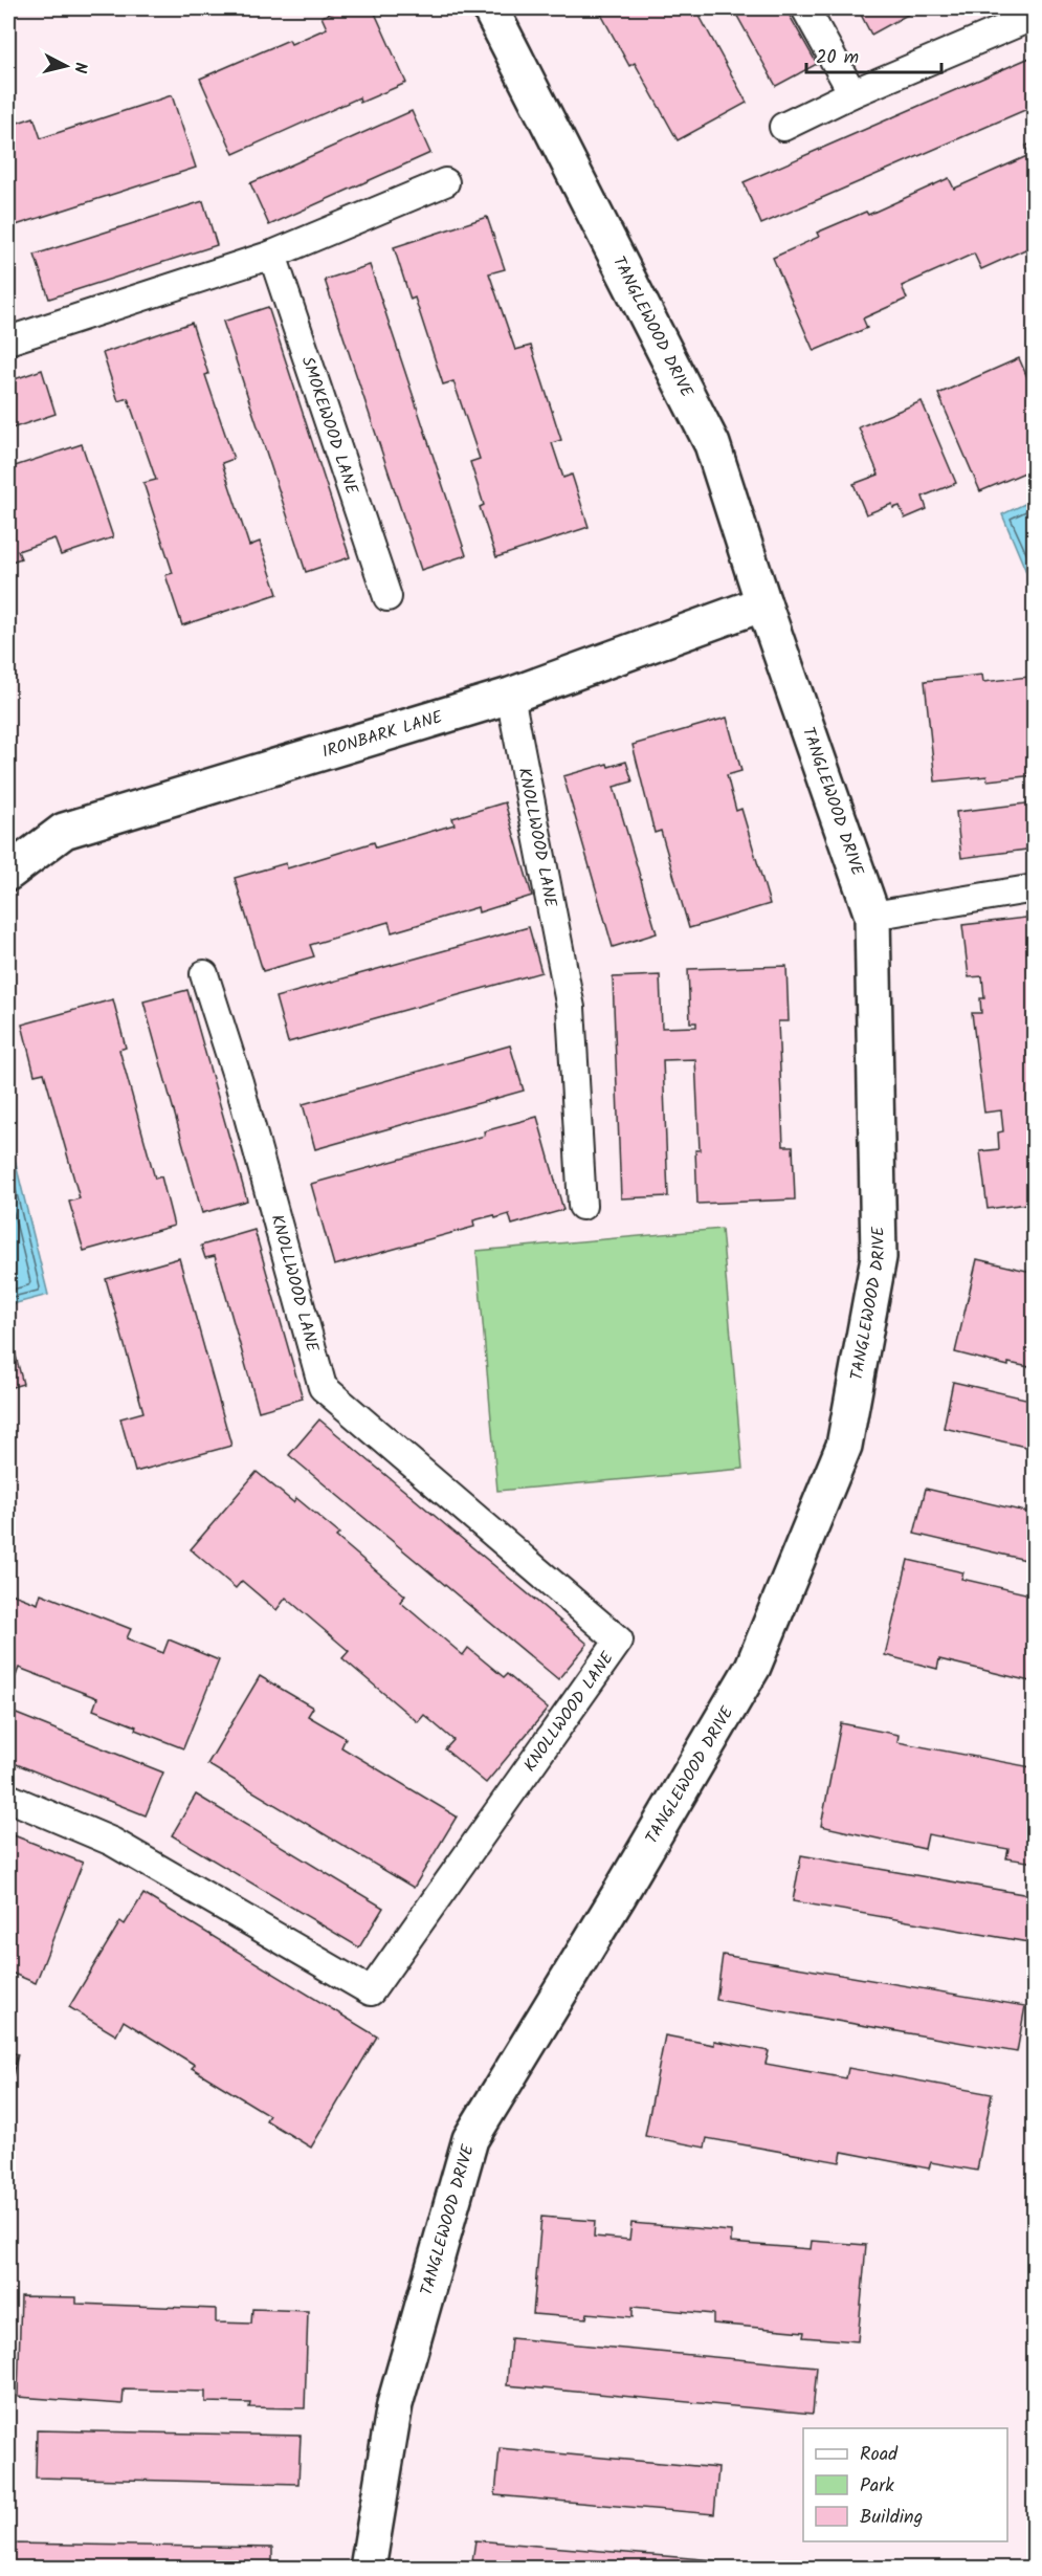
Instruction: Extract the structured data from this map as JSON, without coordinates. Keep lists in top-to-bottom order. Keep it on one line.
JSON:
{"streets":{"street":["TANGLEWOOD DRIVE","IRONBARK LANE"],"lane":["SMOKEWOOD LANE","KNOLLWOOD LANE"]},"crossings":[["TANGLEWOOD DRIVE","IRONBARK LANE"],["IRONBARK LANE","KNOLLWOOD LANE"]],"legend":["Road","Park","Building"],"scale_bar":"20 m","north":"right"}
